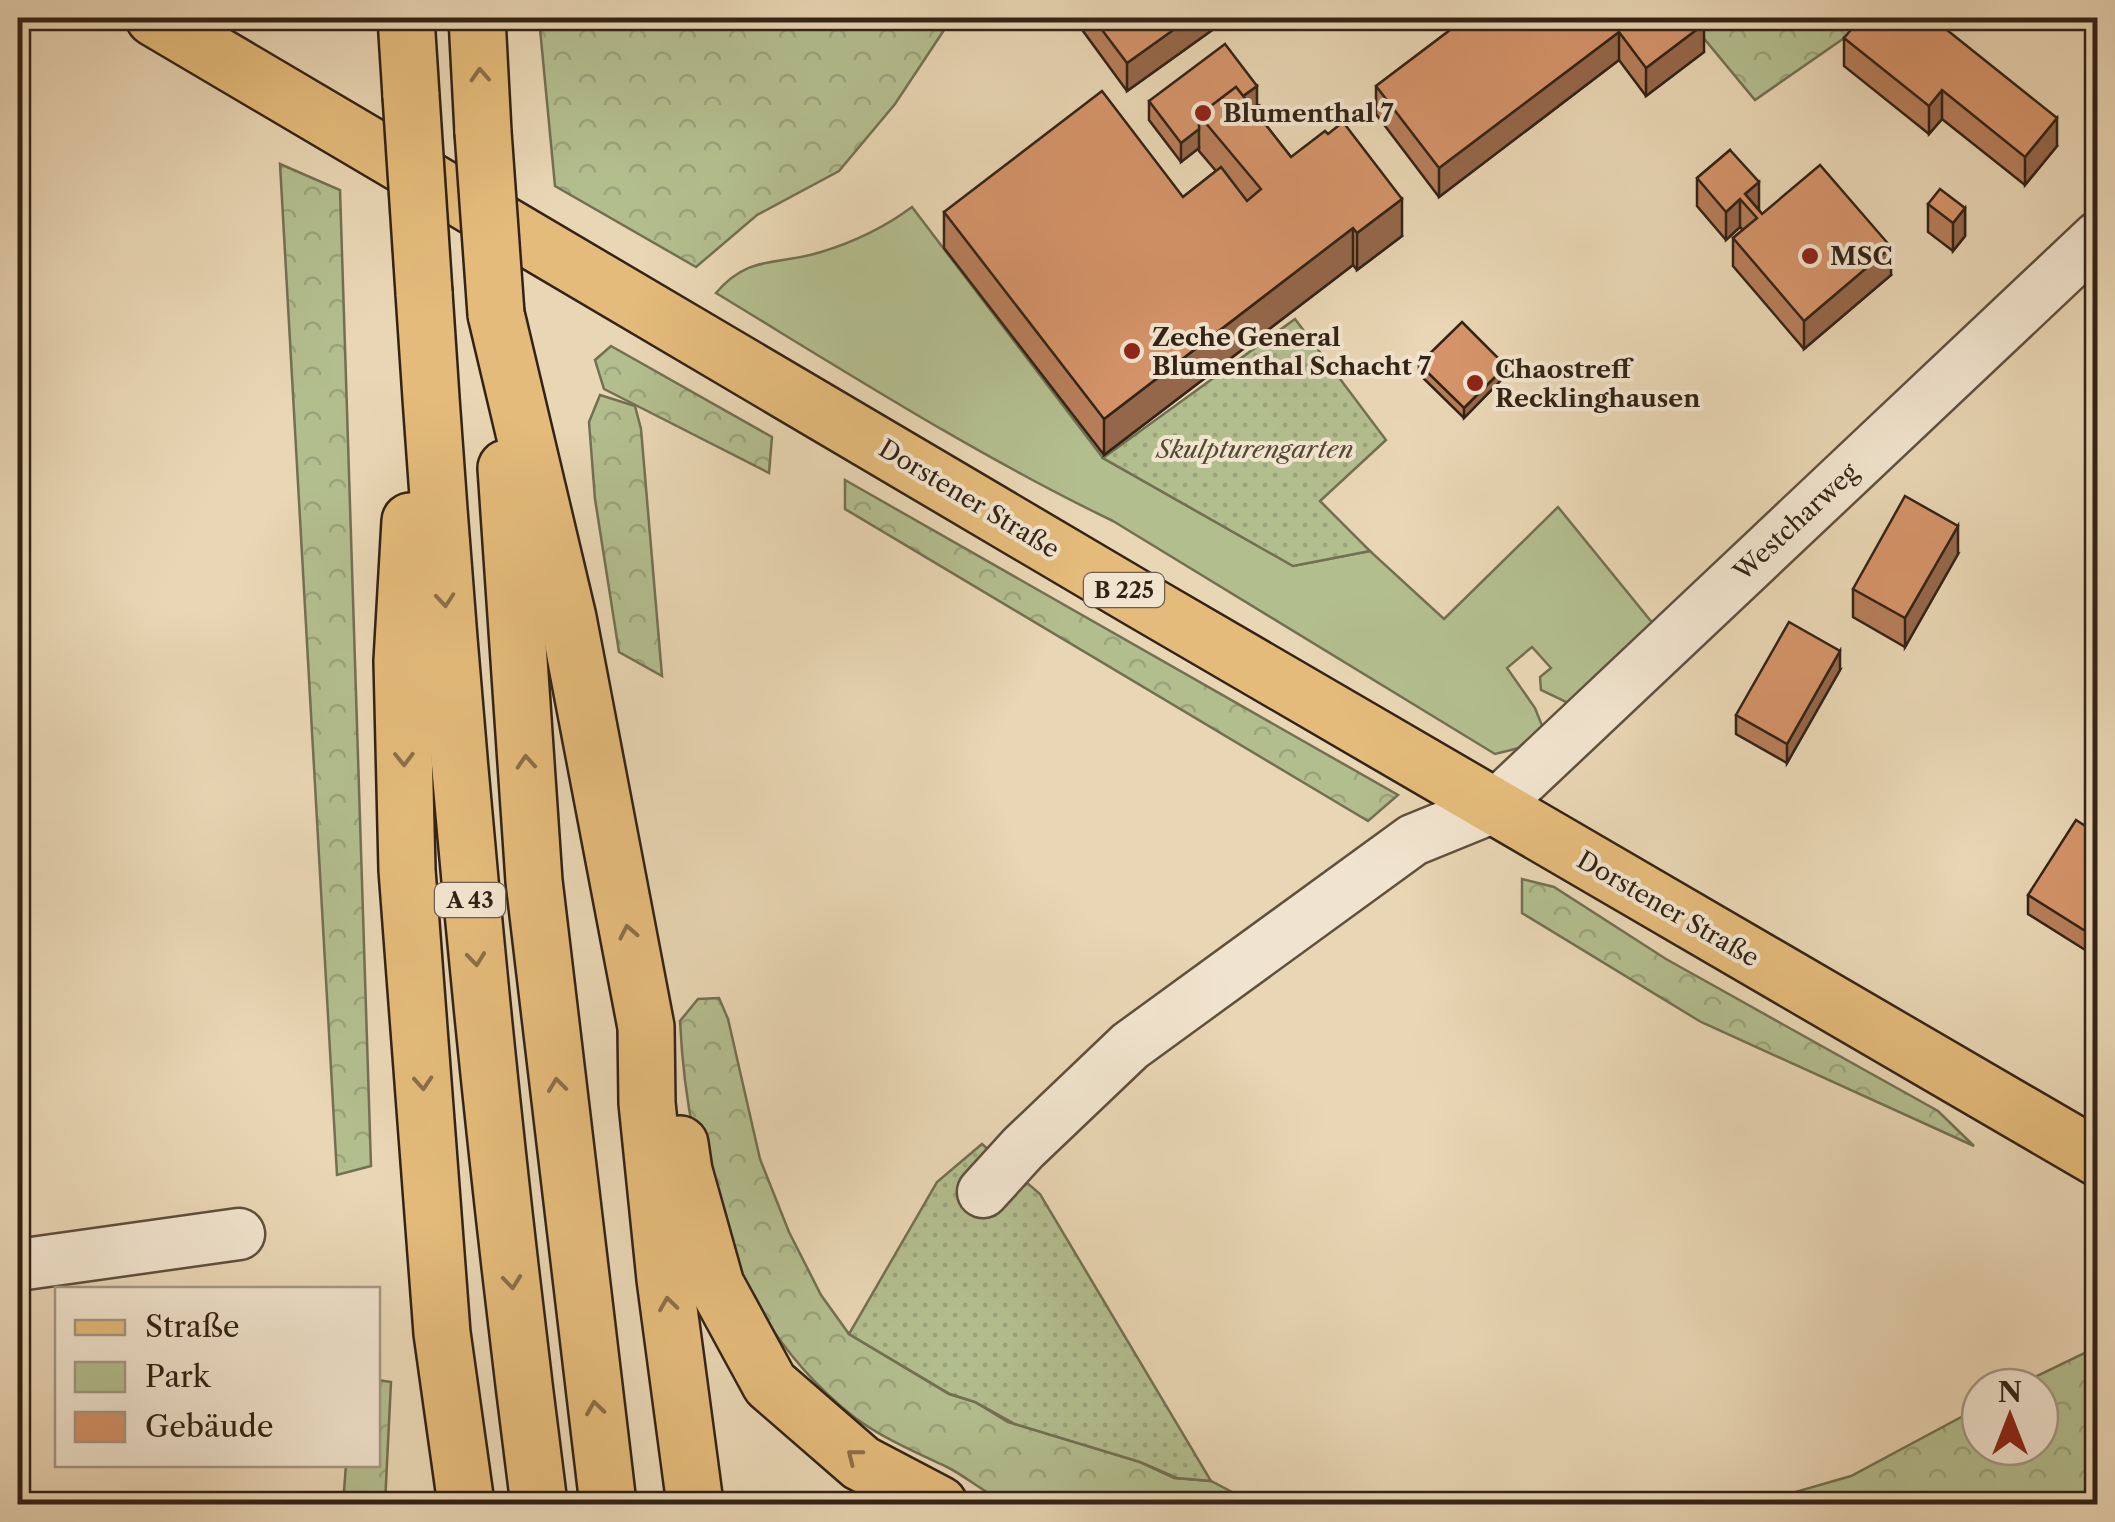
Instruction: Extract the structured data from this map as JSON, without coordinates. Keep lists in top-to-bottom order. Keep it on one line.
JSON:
{"streets":{"main road":["Dorstener Straße","B 225","A 43"],"street":["Westcharweg"]},"crossings":[["Dorstener Straße","Westcharweg"]],"parks":["Skulpturengarten"],"places":["Blumenthal 7","MSC","Zeche General Blumenthal Schacht 7","Chaostreff Recklinghausen"],"legend":["Straße","Park","Gebäude"],"north":"top"}
